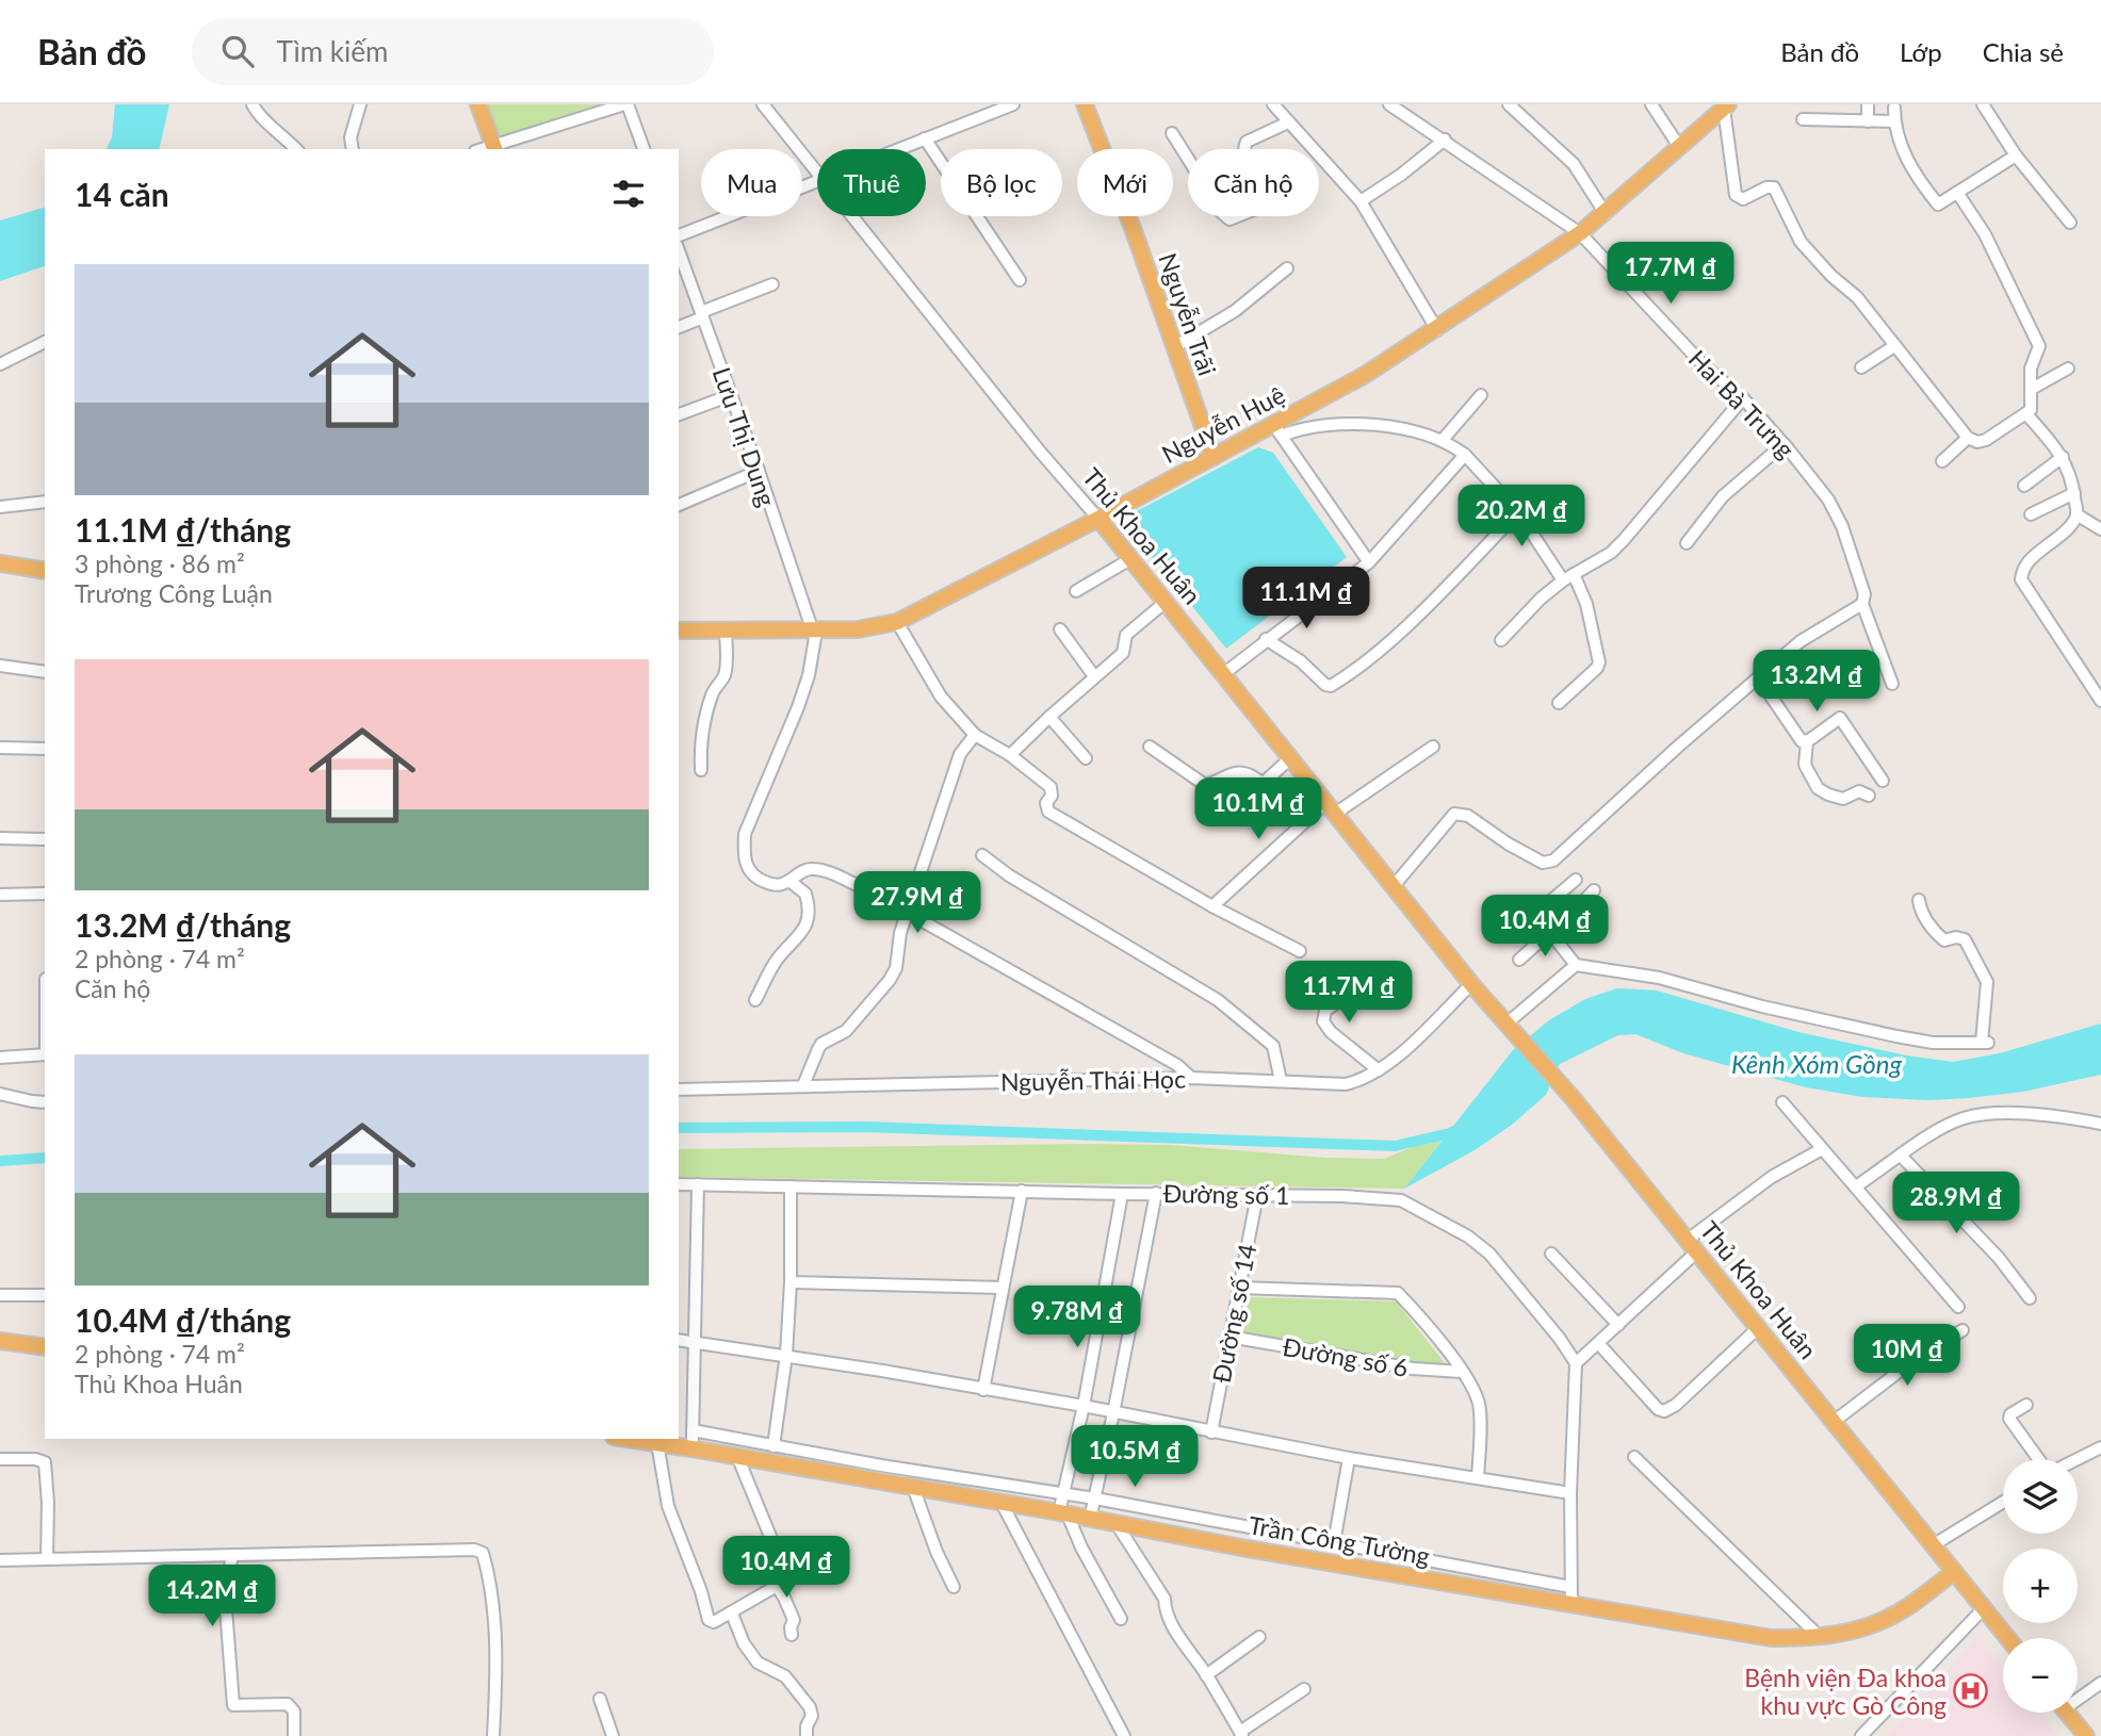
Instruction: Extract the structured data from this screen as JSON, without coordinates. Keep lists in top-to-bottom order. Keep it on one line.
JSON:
{"streets":{"main road":["Nguyễn Trãi","Nguyễn Huệ","Thủ Khoa Huân","Trần Công Tường"],"street":["Hai Bà Trưng","Lưu Thị Dung","Nguyễn Thái Học","Đường số 1","Đường số 14","Đường số 6"]},"crossings":[["Nguyễn Trãi","Nguyễn Huệ"],["Hai Bà Trưng","Nguyễn Huệ"],["Nguyễn Huệ","Lưu Thị Dung"],["Nguyễn Huệ","Thủ Khoa Huân"],["Thủ Khoa Huân","Nguyễn Thái Học"],["Thủ Khoa Huân","Trần Công Tường"],["Đường số 1","Đường số 14"],["Đường số 14","Đường số 6"]],"water":["Kênh Xóm Gồng"],"places":{"hospital":["Bệnh viện Đa khoa khu vực Gò Công"]},"page":{"header":"Bản đồ","search":"Tìm kiếm","nav":["Bản đồ","Lớp","Chia sẻ"],"chip":["Mua","Thuê","Bộ lọc","Mới","Căn hộ"],"heading":"14 căn","list":[{"name":"11.1M ₫/tháng","note":"3 phòng · 86 m² · Trương Công Luận"},{"name":"13.2M ₫/tháng","note":"2 phòng · 74 m² · Căn hộ"},{"name":"10.4M ₫/tháng","note":"2 phòng · 74 m² · Thủ Khoa Huân"}],"price":["17.7M ₫","20.2M ₫","11.1M ₫","13.2M ₫","10.1M ₫","27.9M ₫","10.4M ₫","11.7M ₫","28.9M ₫","9.78M ₫","10M ₫","10.5M ₫","10.4M ₫","14.2M ₫"],"map_buttons":["+","−"]}}
